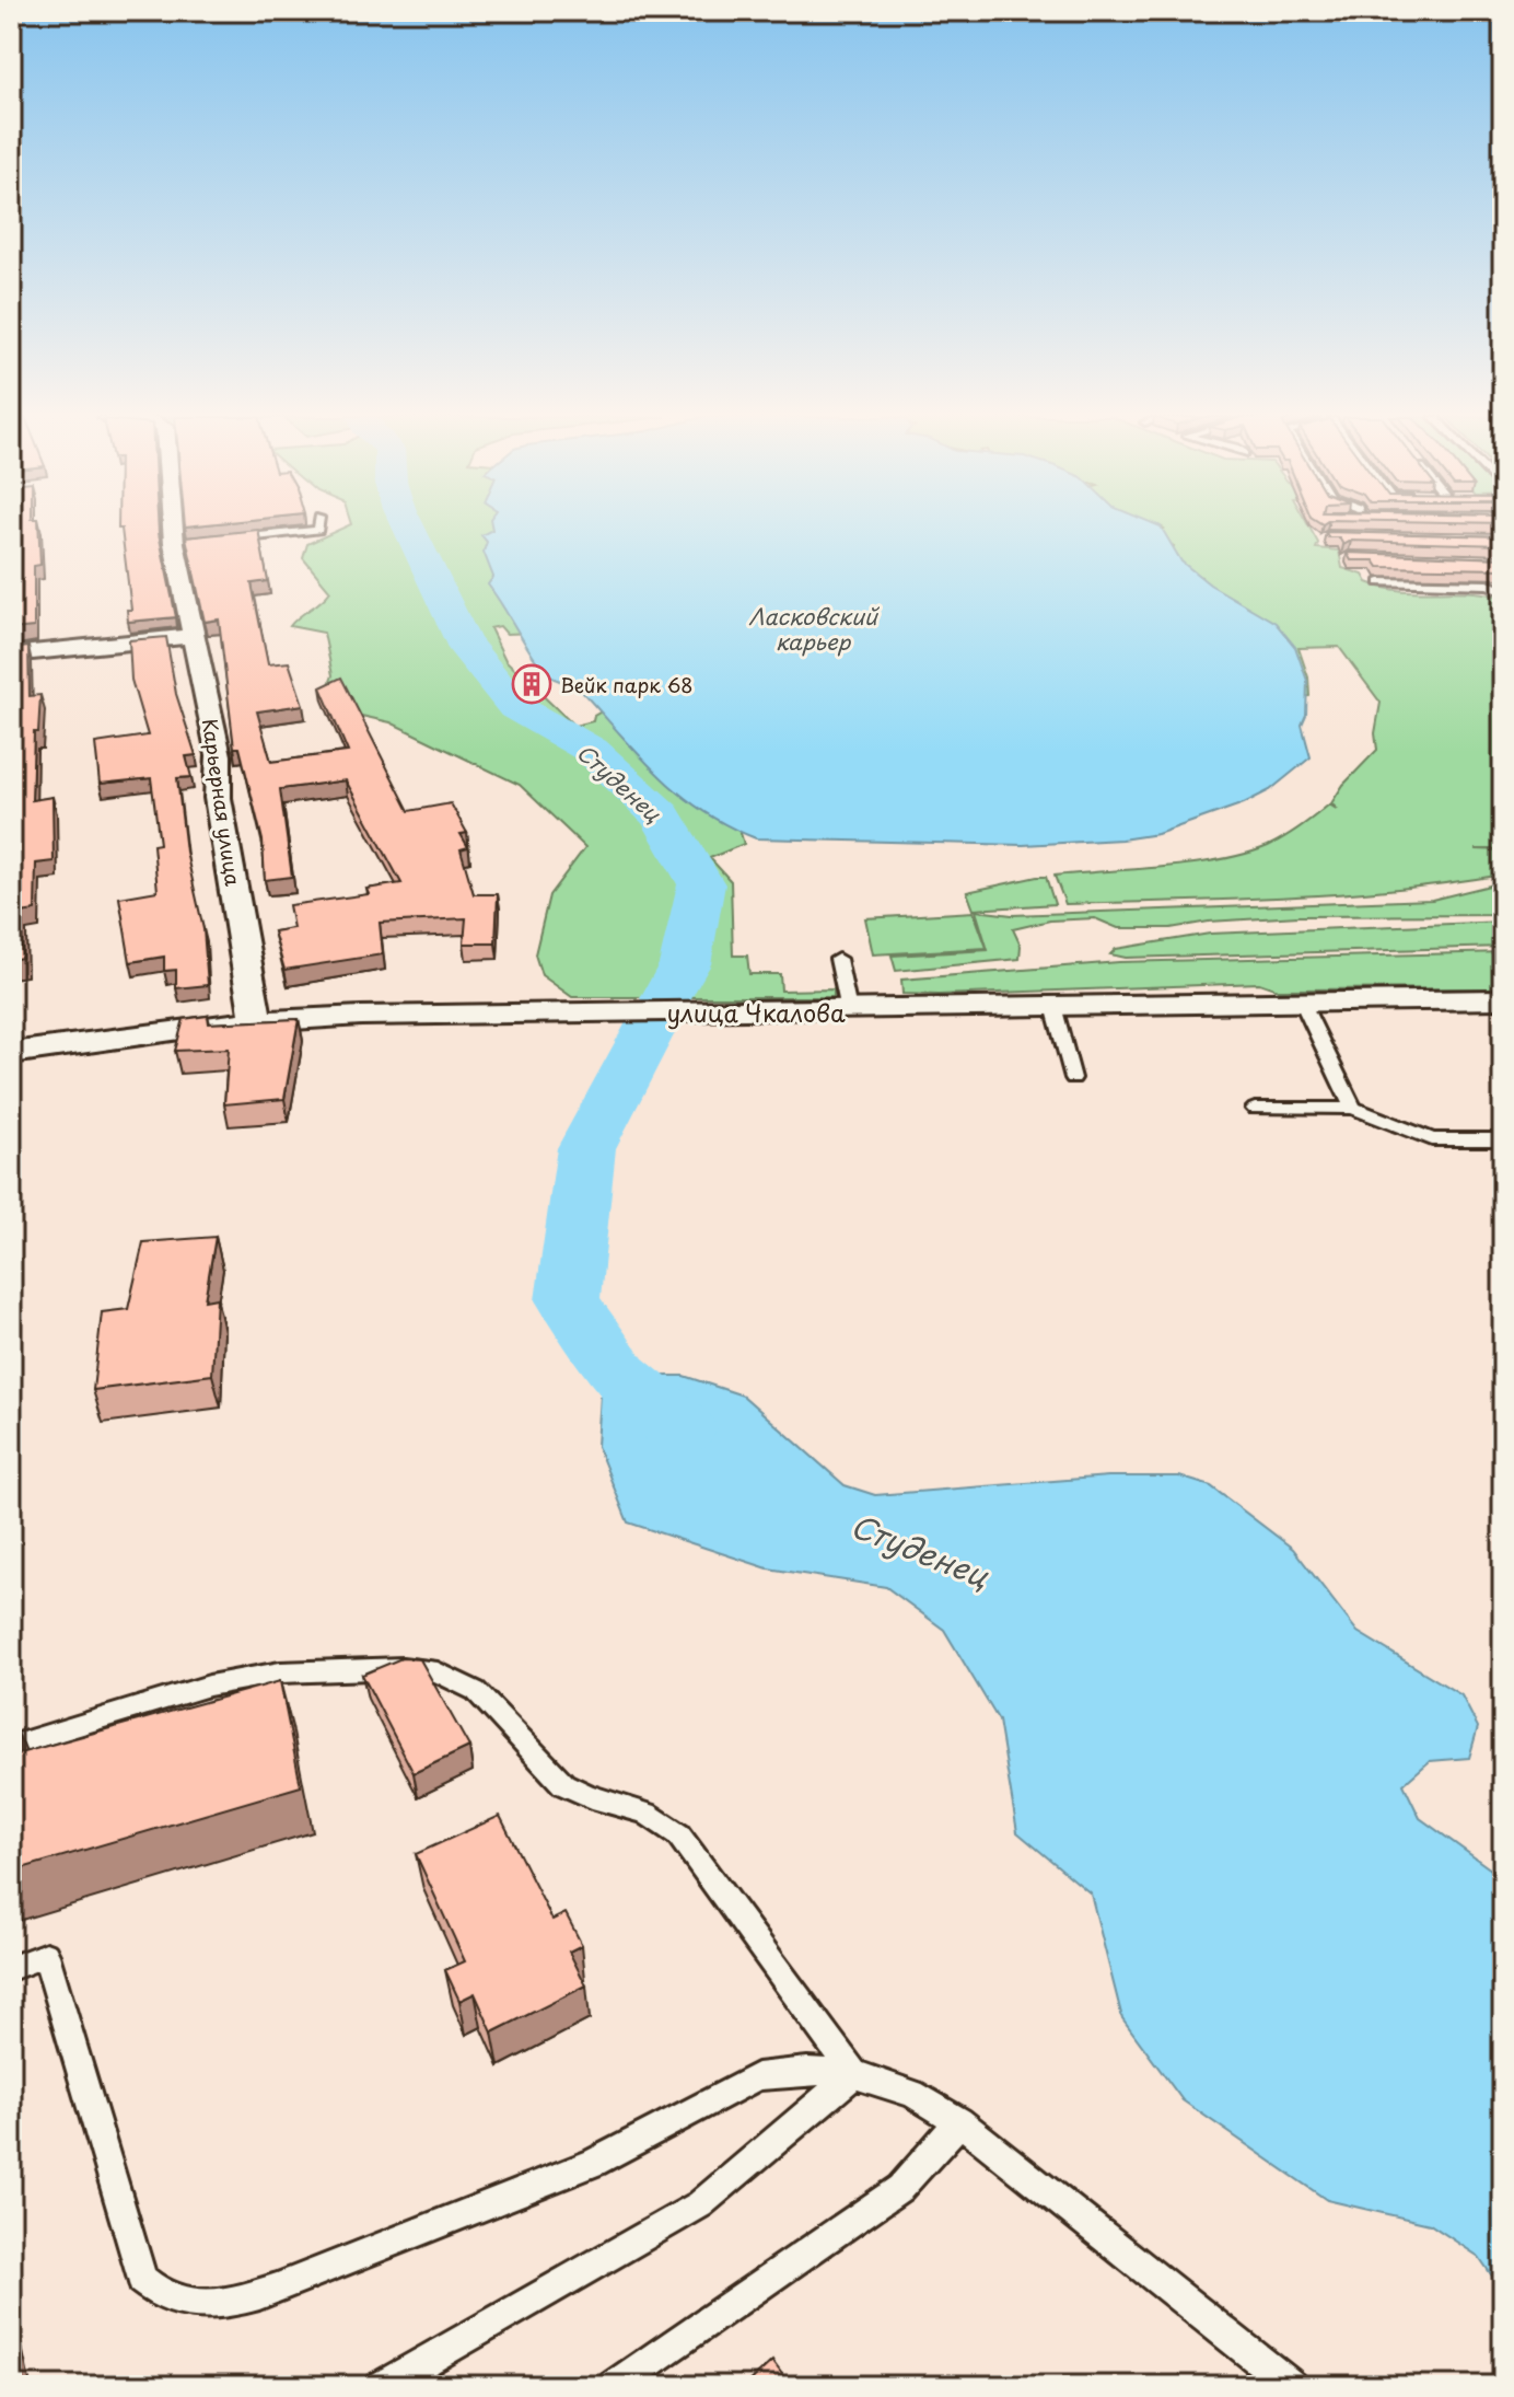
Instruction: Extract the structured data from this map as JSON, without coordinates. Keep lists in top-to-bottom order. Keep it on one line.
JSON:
{"streets":{"street":["Карьерная улица","улица Чкалова"]},"crossings":[["Карьерная улица","улица Чкалова"]],"water":["Ласковский карьер","Студенец"],"places":{"building":["Вейк парк 68"]}}
